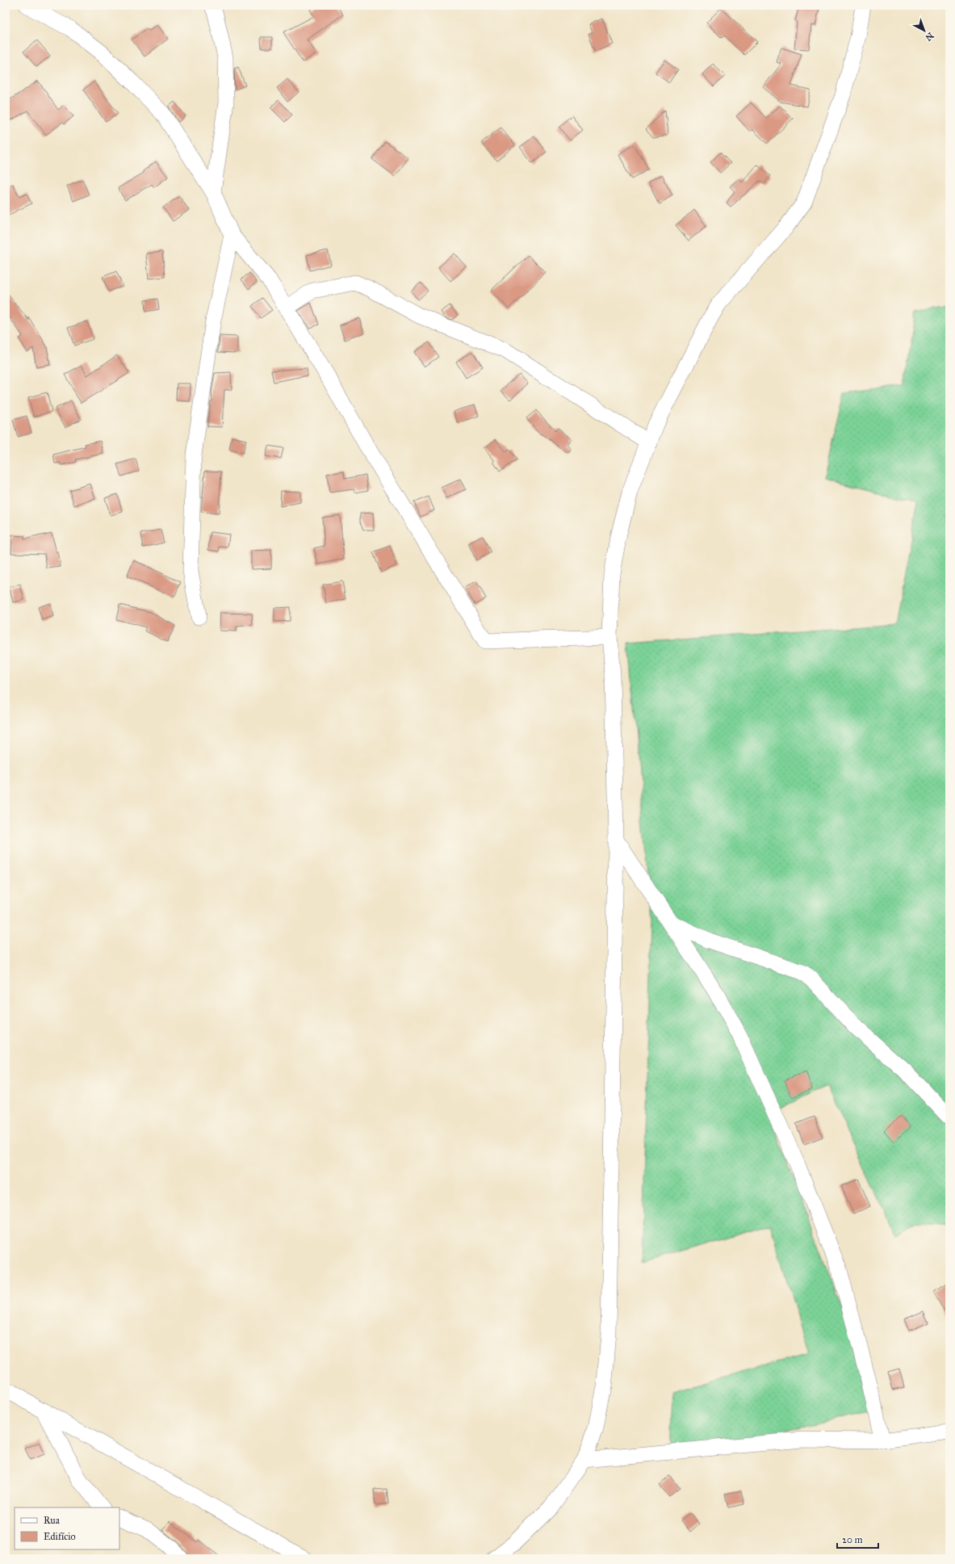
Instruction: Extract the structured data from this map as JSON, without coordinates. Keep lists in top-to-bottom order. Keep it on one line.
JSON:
{"legend":["Rua","Edifício"],"scale_bar":"20 m","north":"bottom right"}
